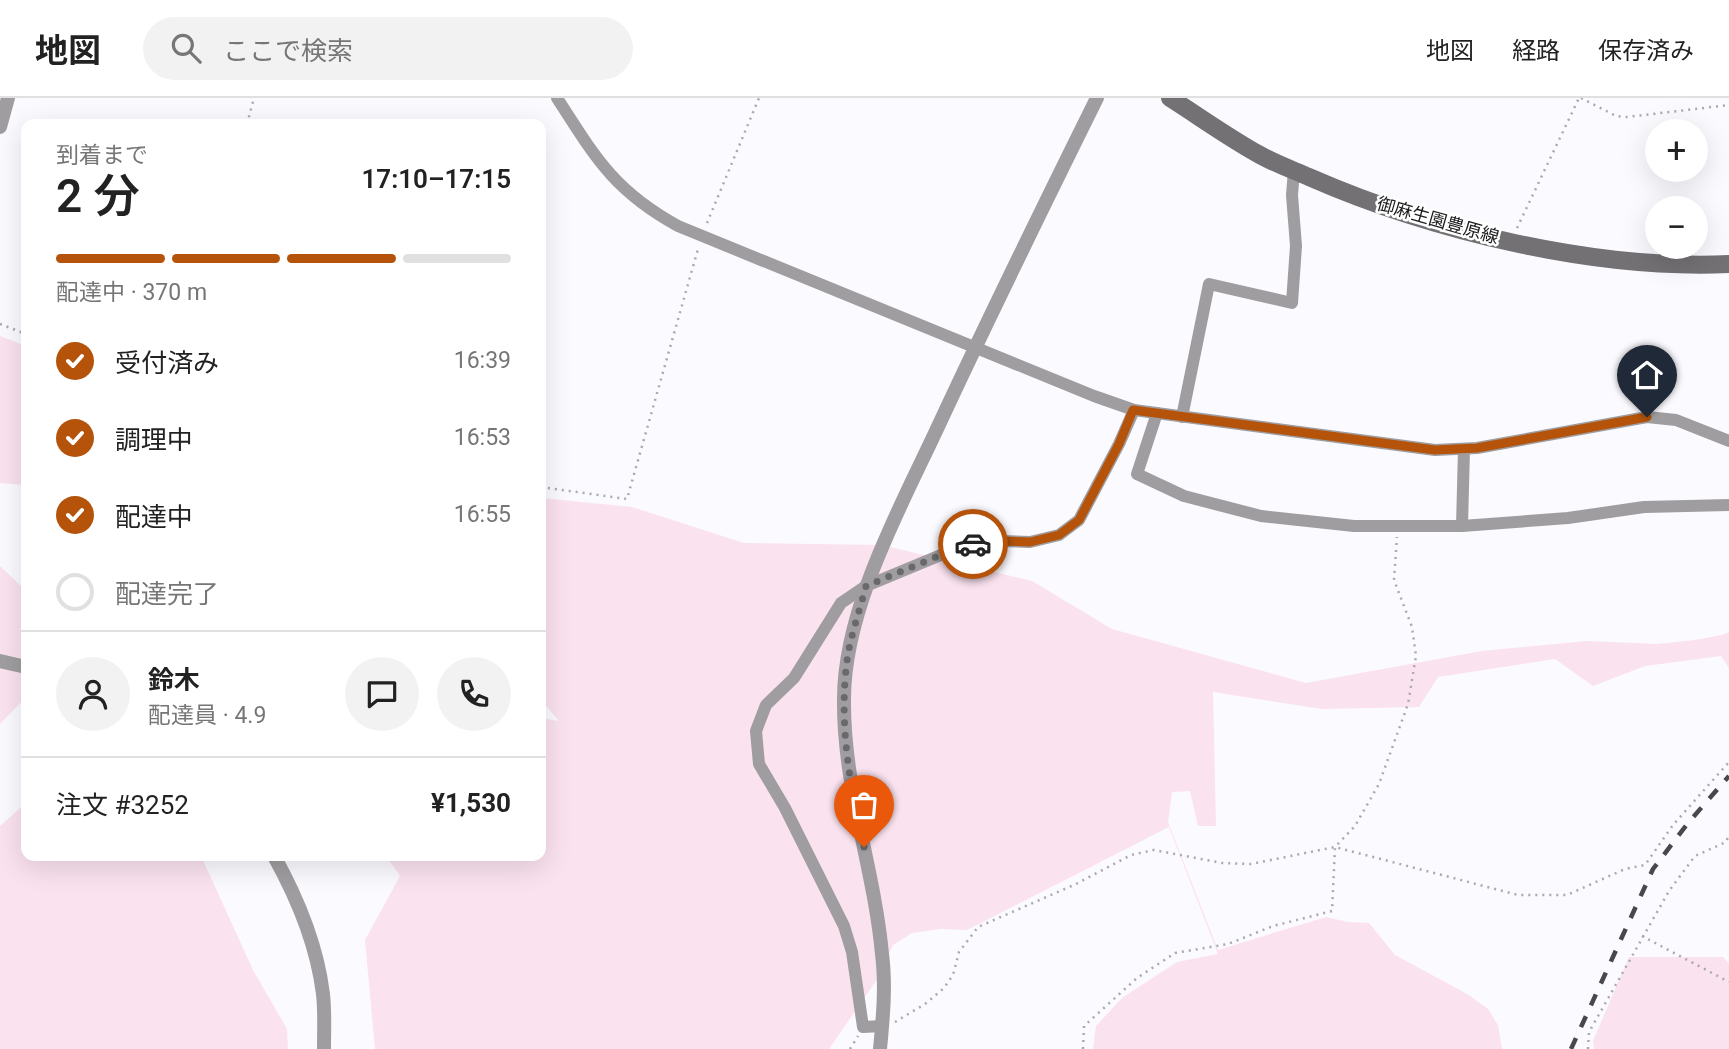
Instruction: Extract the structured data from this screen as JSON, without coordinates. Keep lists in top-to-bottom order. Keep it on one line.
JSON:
{"streets":{"main road":["御麻生園豊原線"]},"page":{"header":"地図","search":"ここで検索","nav":["地図","経路","保存済み"],"map_buttons":["+","−"],"heading":["2 分","到着まで","17:10–17:15"],"panel":["鈴木","配達員 · 4.9","注文 #3252","¥1,530"],"bar":"配達中 · 370 m","list":[["受付済み","16:39"],["調理中","16:53"],["配達中","16:55"],"配達完了"]}}
